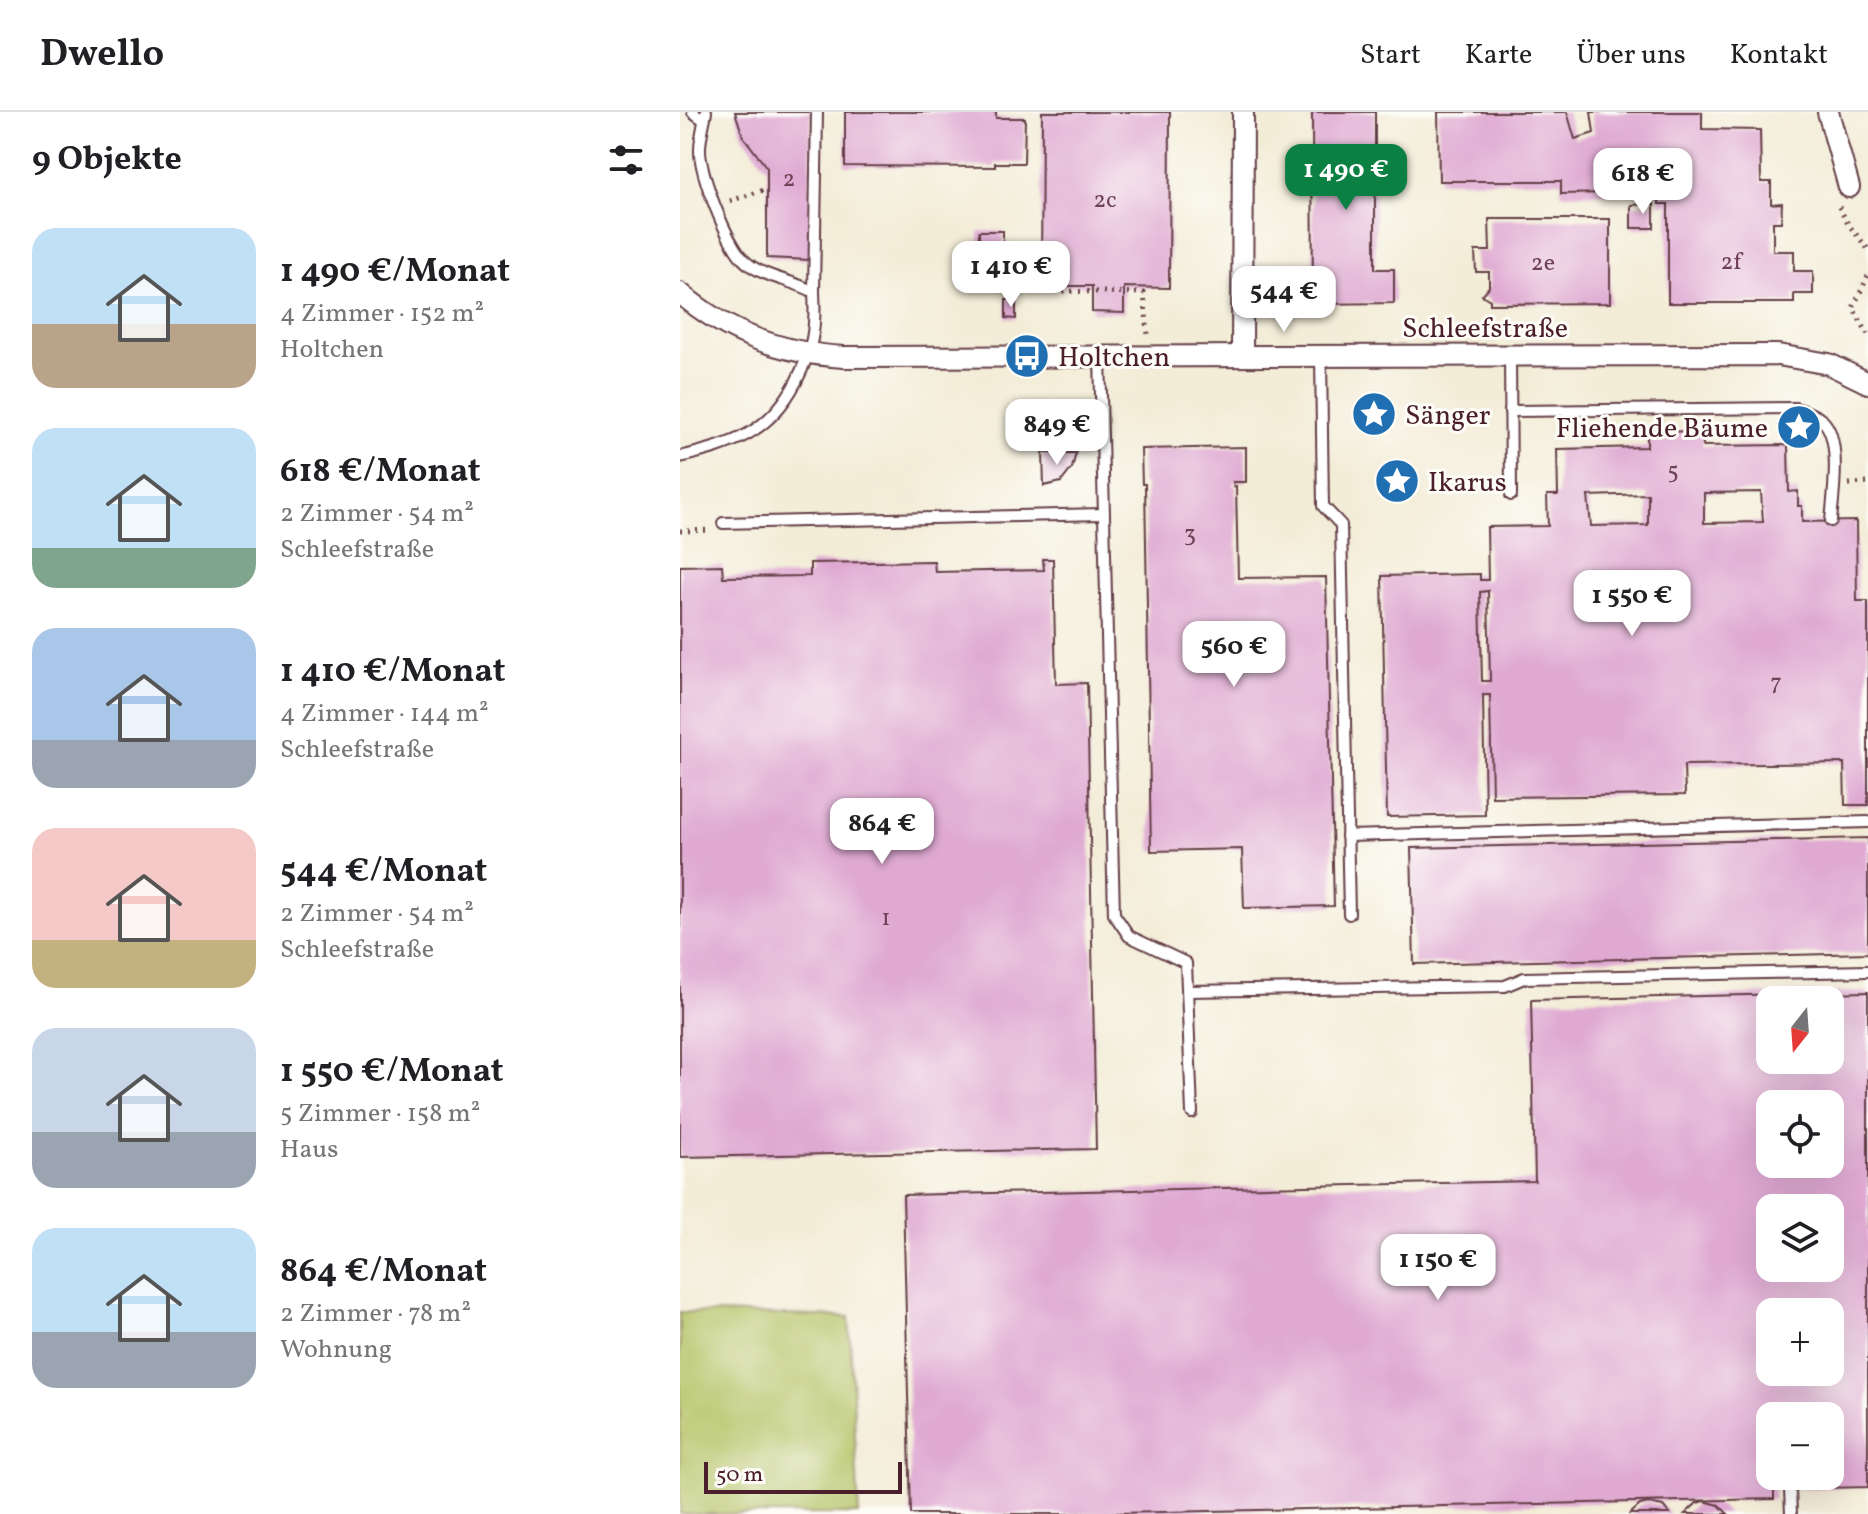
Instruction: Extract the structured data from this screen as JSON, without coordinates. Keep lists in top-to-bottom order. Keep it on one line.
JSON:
{"streets":{"street":["Schleefstraße"]},"places":{"bus stop":["Holtchen"],"place":["Sänger","Fliehende Bäume","Ikarus"]},"house_numbers":["2","2c","2f","2e","5","3","7","1"],"scale_bar":"50 m","north":"bottom","page":{"header":"Dwello","nav":["Start","Karte","Über uns","Kontakt"],"heading":"9 Objekte","price":["1 490 €","618 €","1 410 €","544 €","849 €","1 550 €","560 €","864 €","1 150 €"],"list":[{"name":"1 490 €/Monat","note":"4 Zimmer · 152 m² · Holtchen"},{"name":"618 €/Monat","note":"2 Zimmer · 54 m² · Schleefstraße"},{"name":"1 410 €/Monat","note":"4 Zimmer · 144 m² · Schleefstraße"},{"name":"544 €/Monat","note":"2 Zimmer · 54 m² · Schleefstraße"},{"name":"1 550 €/Monat","note":"5 Zimmer · 158 m² · Haus"},{"name":"864 €/Monat","note":"2 Zimmer · 78 m² · Wohnung"}],"map_buttons":["+","−"],"scale":"50 m"}}
